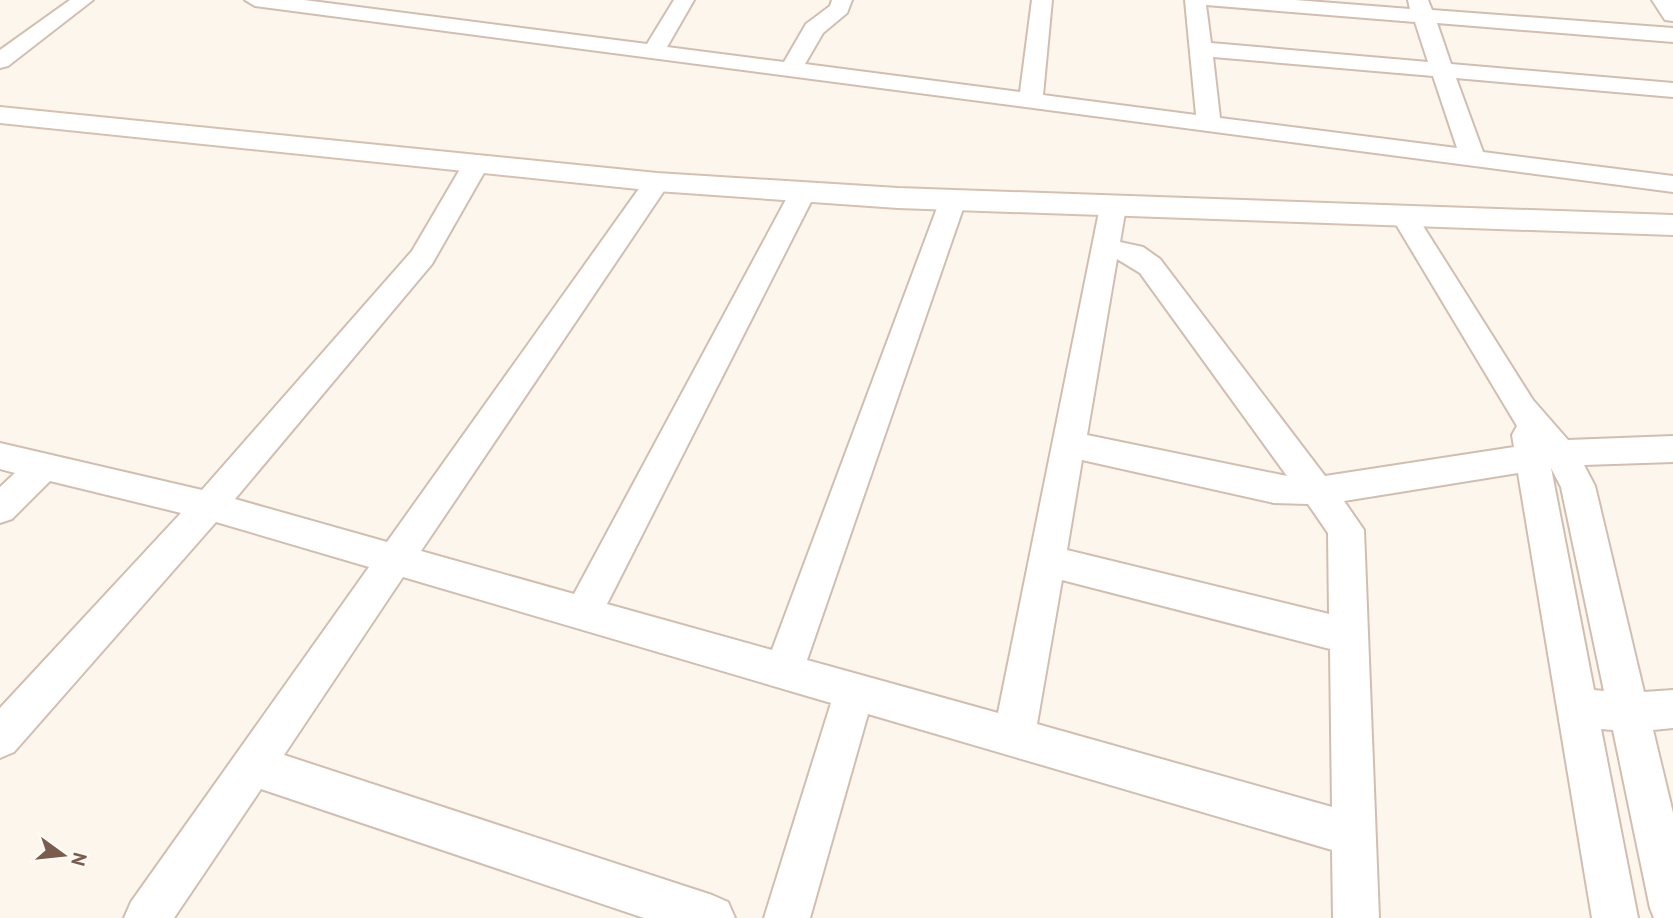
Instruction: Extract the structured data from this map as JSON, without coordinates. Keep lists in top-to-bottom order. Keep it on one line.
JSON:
{"north":"right"}
